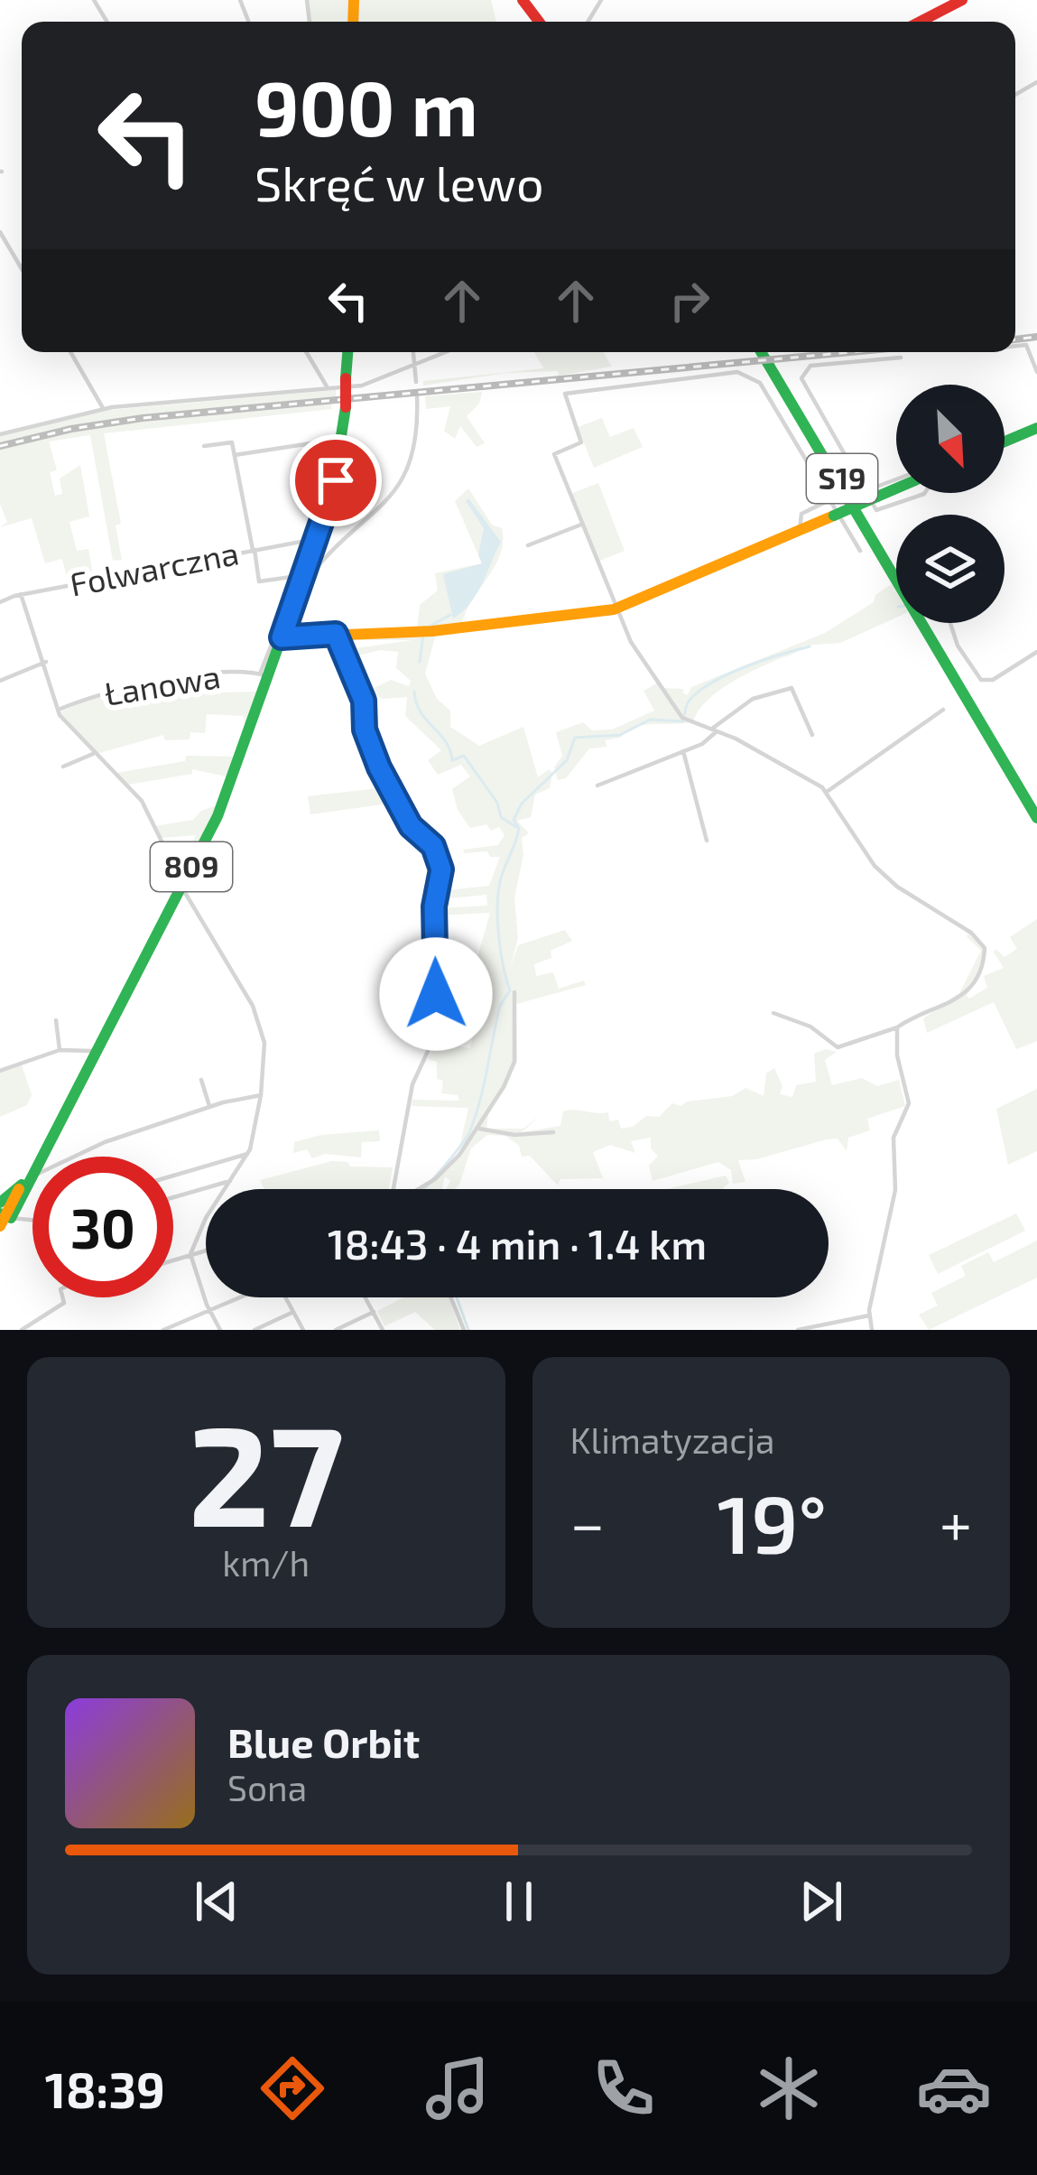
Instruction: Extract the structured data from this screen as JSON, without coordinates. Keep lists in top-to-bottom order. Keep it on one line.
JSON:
{"streets":{"main road":["S19","809"],"street":["Folwarczna","Łanowa"]},"crossings":[["Folwarczna","809"],["Łanowa","809"]],"north":"bottom right","page":{"turn":["900 m","Skręć w lewo"],"limit":"30","trip":"18:43 · 4 min · 1.4 km","tile":[["27","km/h"],"Klimatyzacja"],"heat":["−","19°","+"],"song":["Blue Orbit","Sona"],"tabs":"18:39"}}
